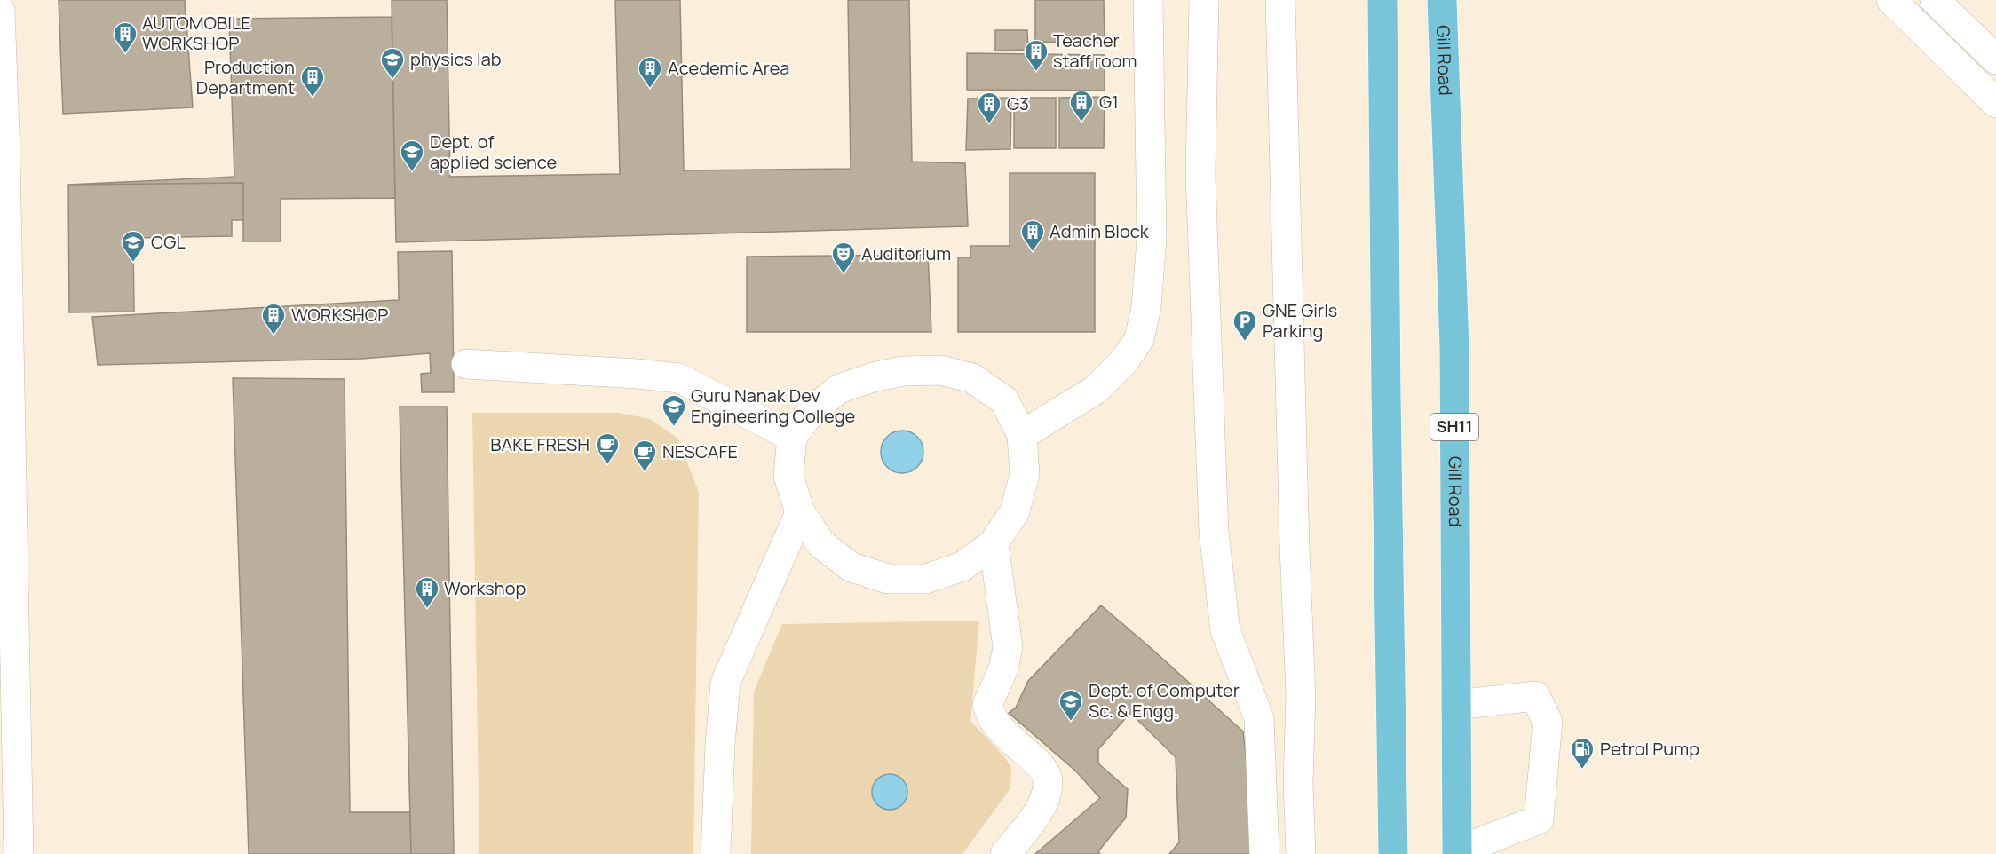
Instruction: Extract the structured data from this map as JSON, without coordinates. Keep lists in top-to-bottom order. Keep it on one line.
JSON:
{"streets":{"main road":["Gill Road","SH11"]},"places":{"building":["AUTOMOBILE WORKSHOP","Teacher staff room","Acedemic Area","Production Department","G1","G3","Admin Block","WORKSHOP","Workshop"],"school or university":["physics lab","Dept. of applied science","CGL","Guru Nanak Dev Engineering College","Dept. of Computer Sc. & Engg."],"theatre":["Auditorium"],"parking":["GNE Girls Parking"],"cafe":["BAKE FRESH","NESCAFE"],"fuel station":["Petrol Pump"]}}
